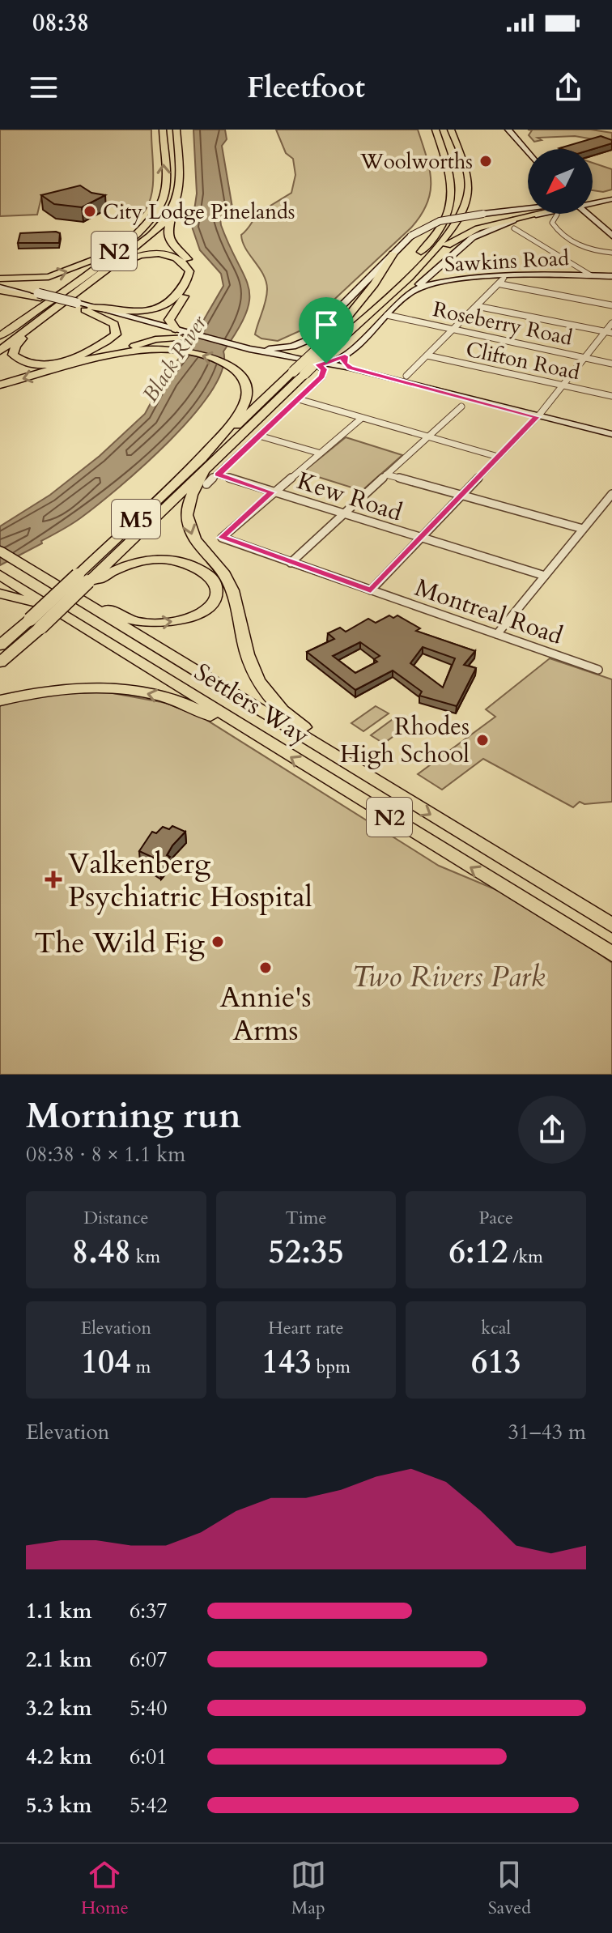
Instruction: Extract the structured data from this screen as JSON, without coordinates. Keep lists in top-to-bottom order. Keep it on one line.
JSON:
{"streets":{"highway":["N2","M5","Settlers Way"],"main road":["Sawkins Road"],"street":["Roseberry Road","Clifton Road","Kew Road","Montreal Road"]},"crossings":[["Sawkins Road","Roseberry Road"],["Sawkins Road","M5"],["Kew Road","Montreal Road"]],"water":["Black River"],"parks":["Two Rivers Park"],"places":{"other":["Woolworths","City Lodge Pinelands","Rhodes High School","The Wild Fig","Annie's Arms"],"health":["Valkenberg Psychiatric Hospital"]},"north":"bottom left","page":{"status":"08:38","header":"Fleetfoot","heading":["Morning run","08:38 · 8 × 1.1 km"],"stats":[["Distance","8.48 km"],["Time","52:35"],["Pace","6:12 /km"],["Elevation","104 m"],["Heart rate","143 bpm"],["kcal","613"]],"chart":["Elevation","31–43 m"],"list":[{"name":"1.1 km","note":"6:37"},{"name":"2.1 km","note":"6:07"},{"name":"3.2 km","note":"5:40"},{"name":"4.2 km","note":"6:01"},{"name":"5.3 km","note":"5:42"}],"tabs":["Home","Map","Saved"]}}
